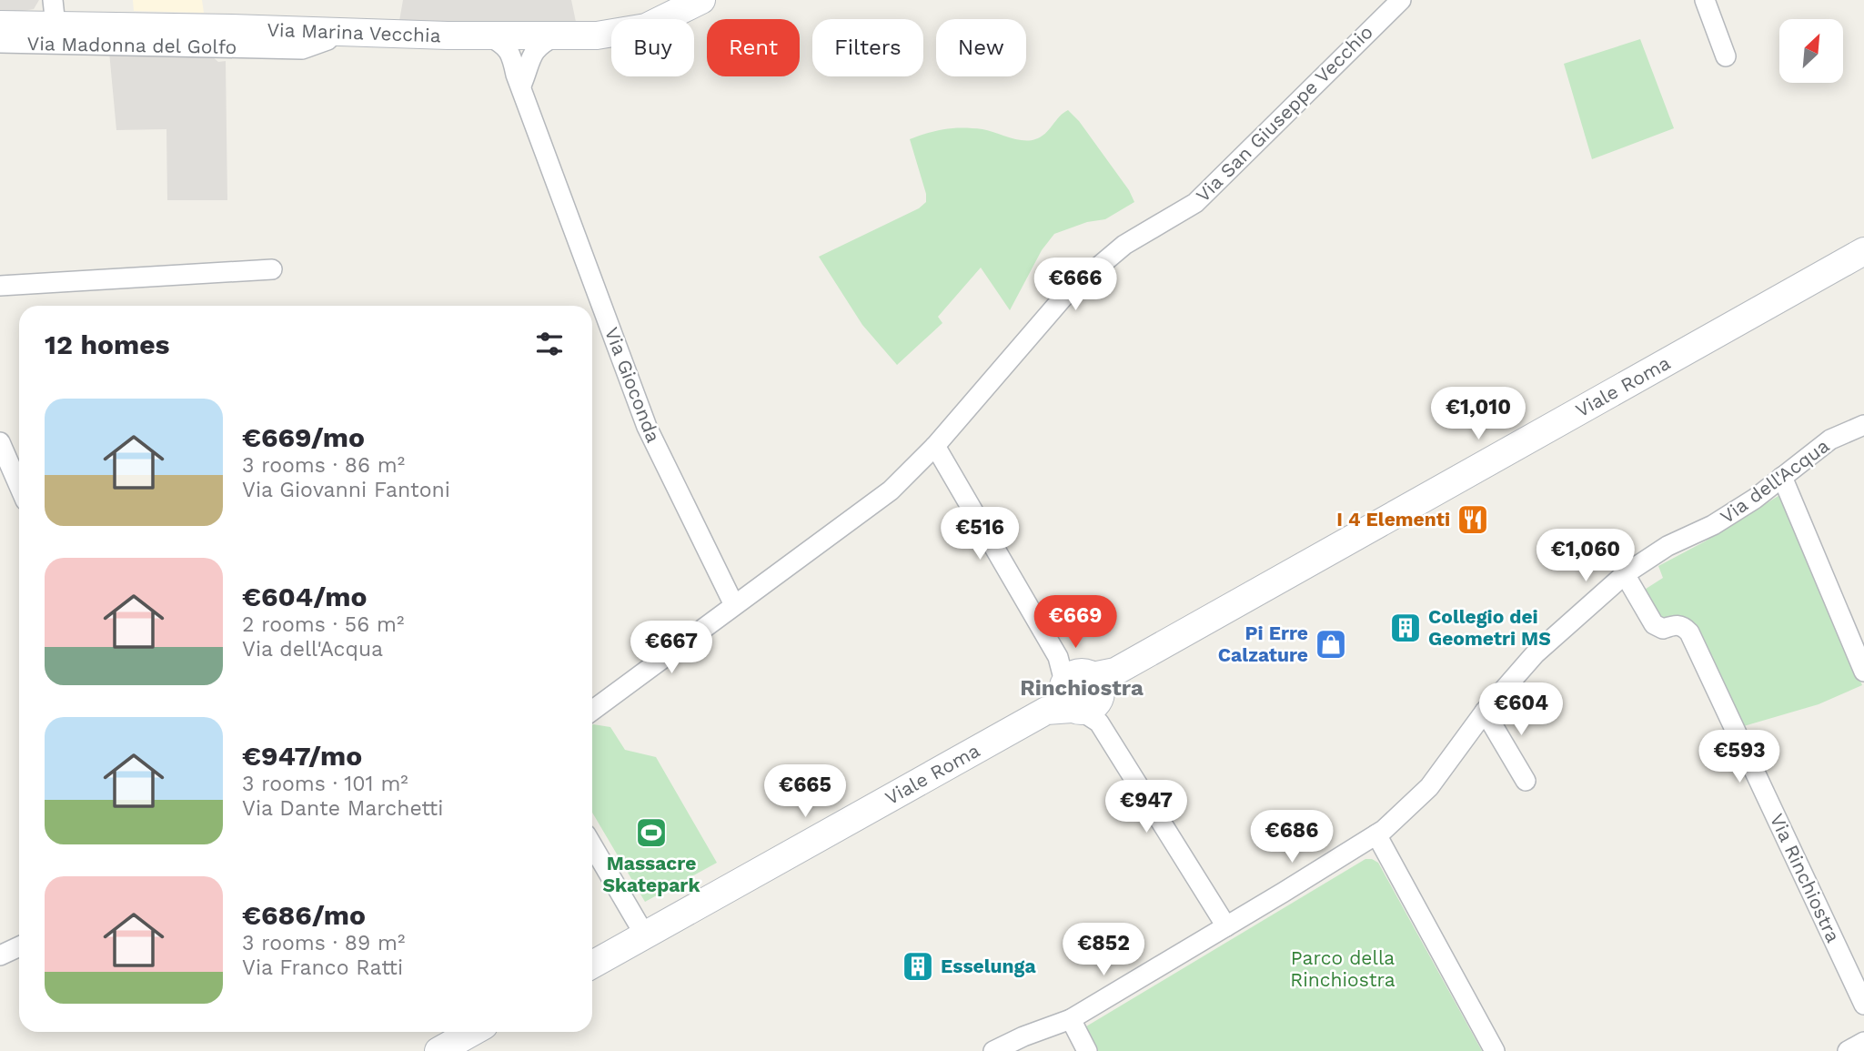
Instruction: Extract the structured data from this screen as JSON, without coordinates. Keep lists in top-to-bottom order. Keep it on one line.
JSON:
{"streets":{"main road":["Via Marina Vecchia","Viale Roma"],"street":["Via Madonna del Golfo","Via San Giuseppe Vecchio","Via Gioconda","Via dell'Acqua","Via Rinchiostra"]},"crossings":[["Via Marina Vecchia","Via Madonna del Golfo"],["Via Marina Vecchia","Via Gioconda"],["Via San Giuseppe Vecchio","Via Gioconda"],["Via dell'Acqua","Via Rinchiostra"]],"districts":["Rinchiostra"],"parks":["Parco della Rinchiostra"],"places":{"restaurant":["I 4 Elementi"],"building":["Collegio dei Geometri MS","Esselunga"],"shop":["Pi Erre Calzature"],"sports":["Massacre Skatepark"]},"north":"top right","page":{"chip":["Buy","Rent","Filters","New"],"price":["€666","€1,010","€516","€1,060","€669","€667","€604","€593","€665","€947","€686","€852"],"heading":"12 homes","list":[{"name":"€669/mo","note":"3 rooms · 86 m² · Via Giovanni Fantoni"},{"name":"€604/mo","note":"2 rooms · 56 m² · Via dell'Acqua"},{"name":"€947/mo","note":"3 rooms · 101 m² · Via Dante Marchetti"},{"name":"€686/mo","note":"3 rooms · 89 m² · Via Franco Ratti"}]}}
